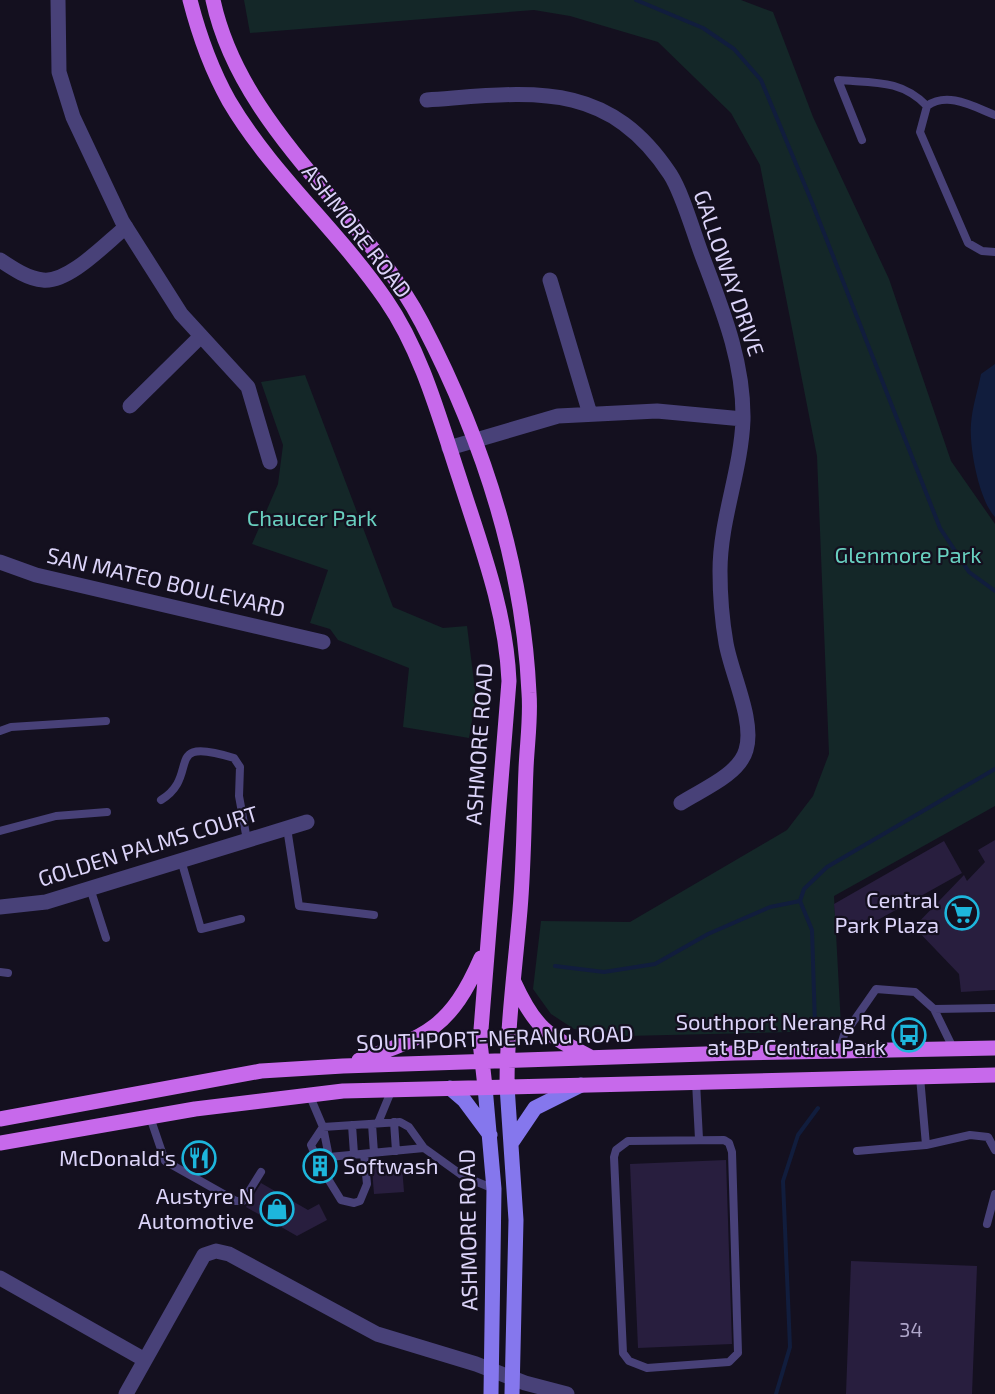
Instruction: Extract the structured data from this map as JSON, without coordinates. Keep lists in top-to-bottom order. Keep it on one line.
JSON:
{"streets":{"main road":["ASHMORE ROAD","SOUTHPORT-NERANG ROAD"],"street":["GALLOWAY DRIVE","SAN MATEO BOULEVARD","GOLDEN PALMS COURT"]},"crossings":[["ASHMORE ROAD","SOUTHPORT-NERANG ROAD"]],"parks":["Chaucer Park","Glenmore Park"],"places":{"supermarket":["Central Park Plaza"],"bus stop":["Southport Nerang Rd at BP Central Park"],"restaurant":["McDonald's"],"building":["Softwash"],"shop":["Austyre N Automotive"]},"house_numbers":["34"]}
